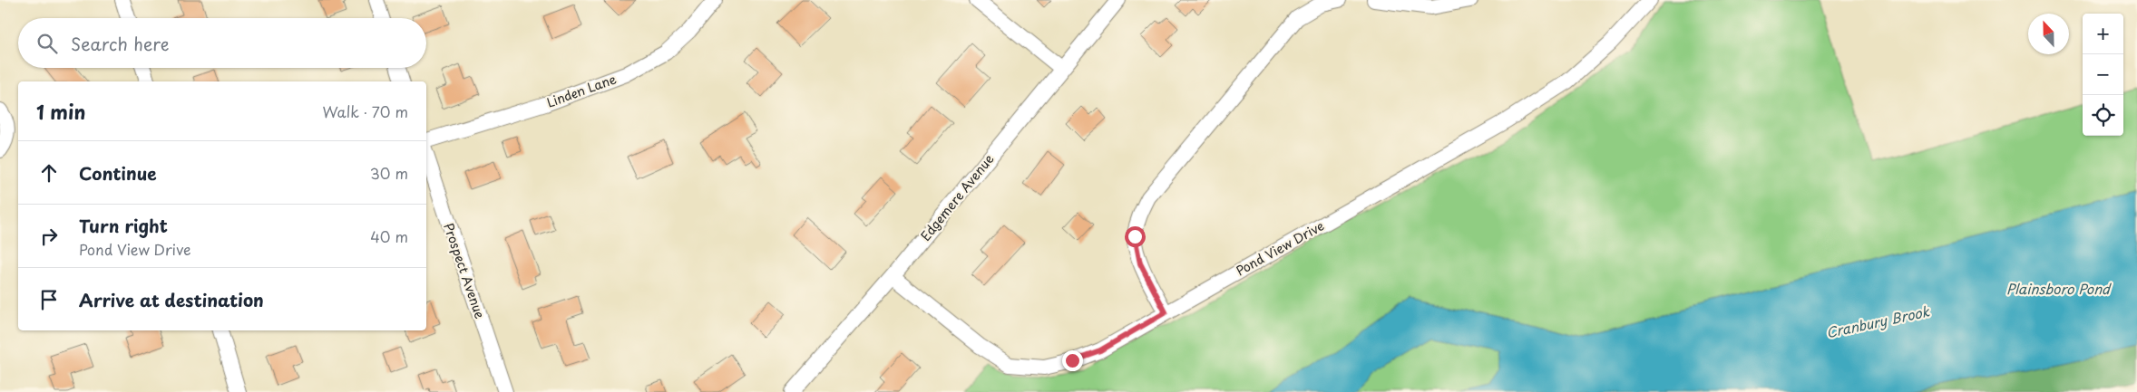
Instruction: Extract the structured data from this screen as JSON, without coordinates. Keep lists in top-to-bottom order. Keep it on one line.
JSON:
{"streets":{"street":["Linden Lane","Edgemere Avenue","Pond View Drive","Prospect Avenue"]},"crossings":[["Edgemere Avenue","Pond View Drive"]],"water":["Plainsboro Pond","Cranbury Brook"],"north":"top","page":{"map_buttons":["+","−"],"search":"Search here","heading":["1 min","Walk · 70 m"],"list":[["Continue","30 m"],["Turn right","Pond View Drive","40 m"],"Arrive at destination"]}}
